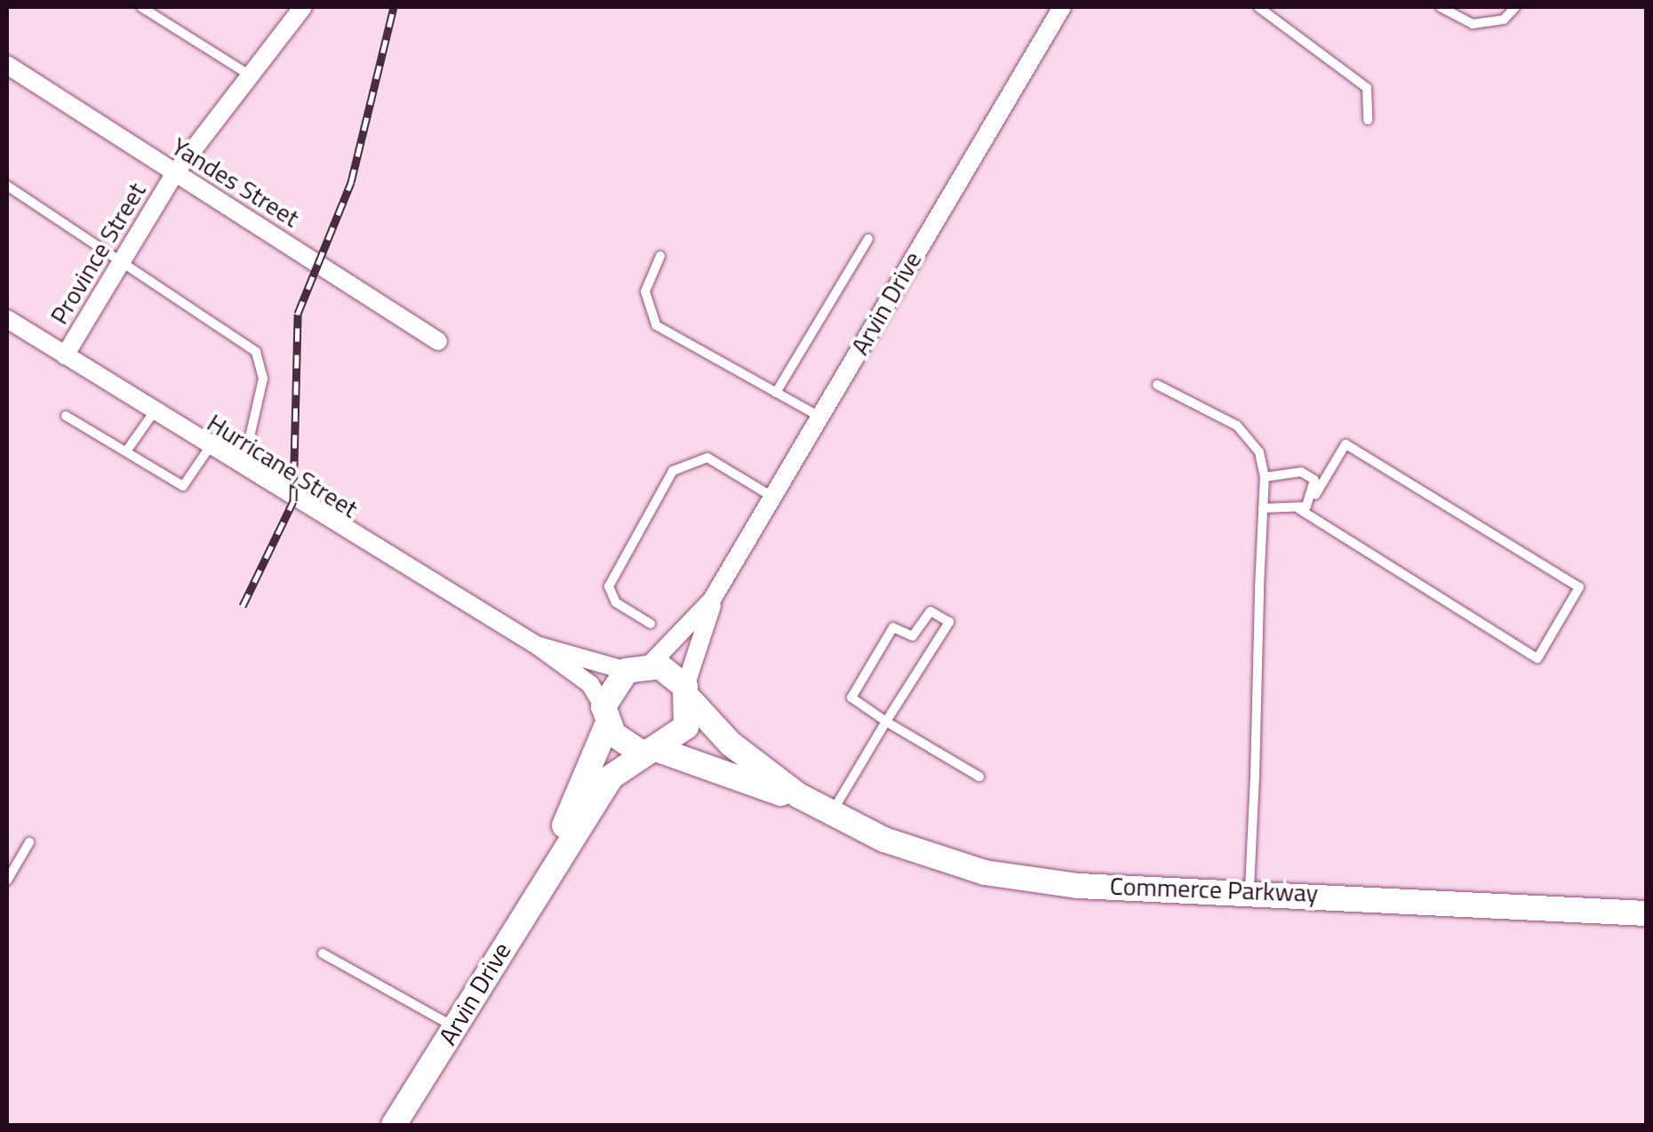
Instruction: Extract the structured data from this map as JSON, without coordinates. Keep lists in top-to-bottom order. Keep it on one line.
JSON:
{"streets":{"street":["Yandes Street","Province Street","Arvin Drive","Hurricane Street","Commerce Parkway"]},"crossings":[["Yandes Street","Province Street"],["Province Street","Hurricane Street"],["Arvin Drive","Hurricane Street"],["Arvin Drive","Commerce Parkway"]]}
